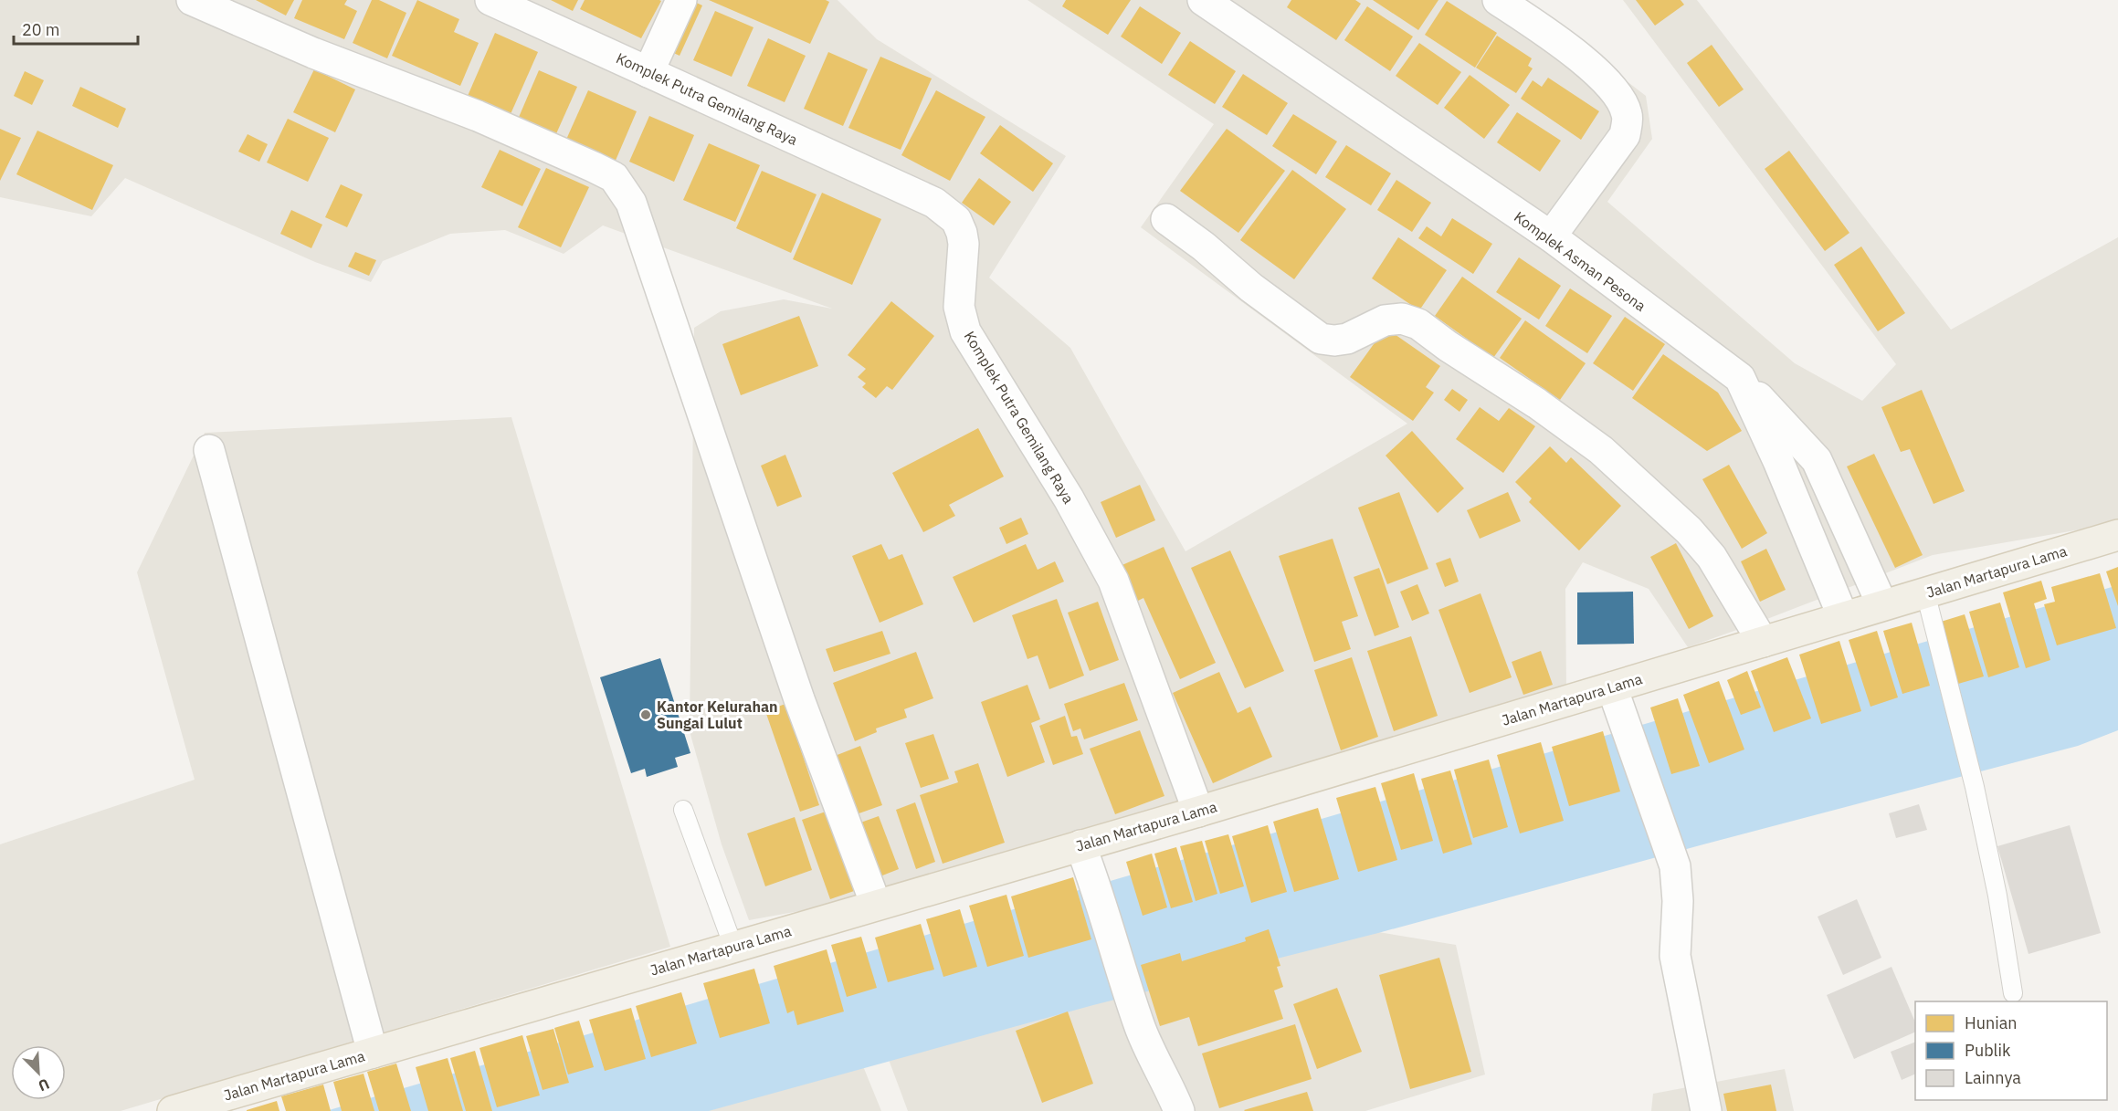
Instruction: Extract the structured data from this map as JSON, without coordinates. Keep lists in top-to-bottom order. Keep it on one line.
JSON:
{"streets":{"main road":["Jalan Martapura Lama"],"street":["Komplek Putra Gemilang Raya","Komplek Asman Pesona"]},"crossings":[["Komplek Putra Gemilang Raya","Jalan Martapura Lama"],["Komplek Asman Pesona","Jalan Martapura Lama"]],"places":["Kantor Kelurahan Sungai Lulut"],"legend":["Hunian","Publik","Lainnya"],"scale_bar":"20 m","north":"bottom right"}
